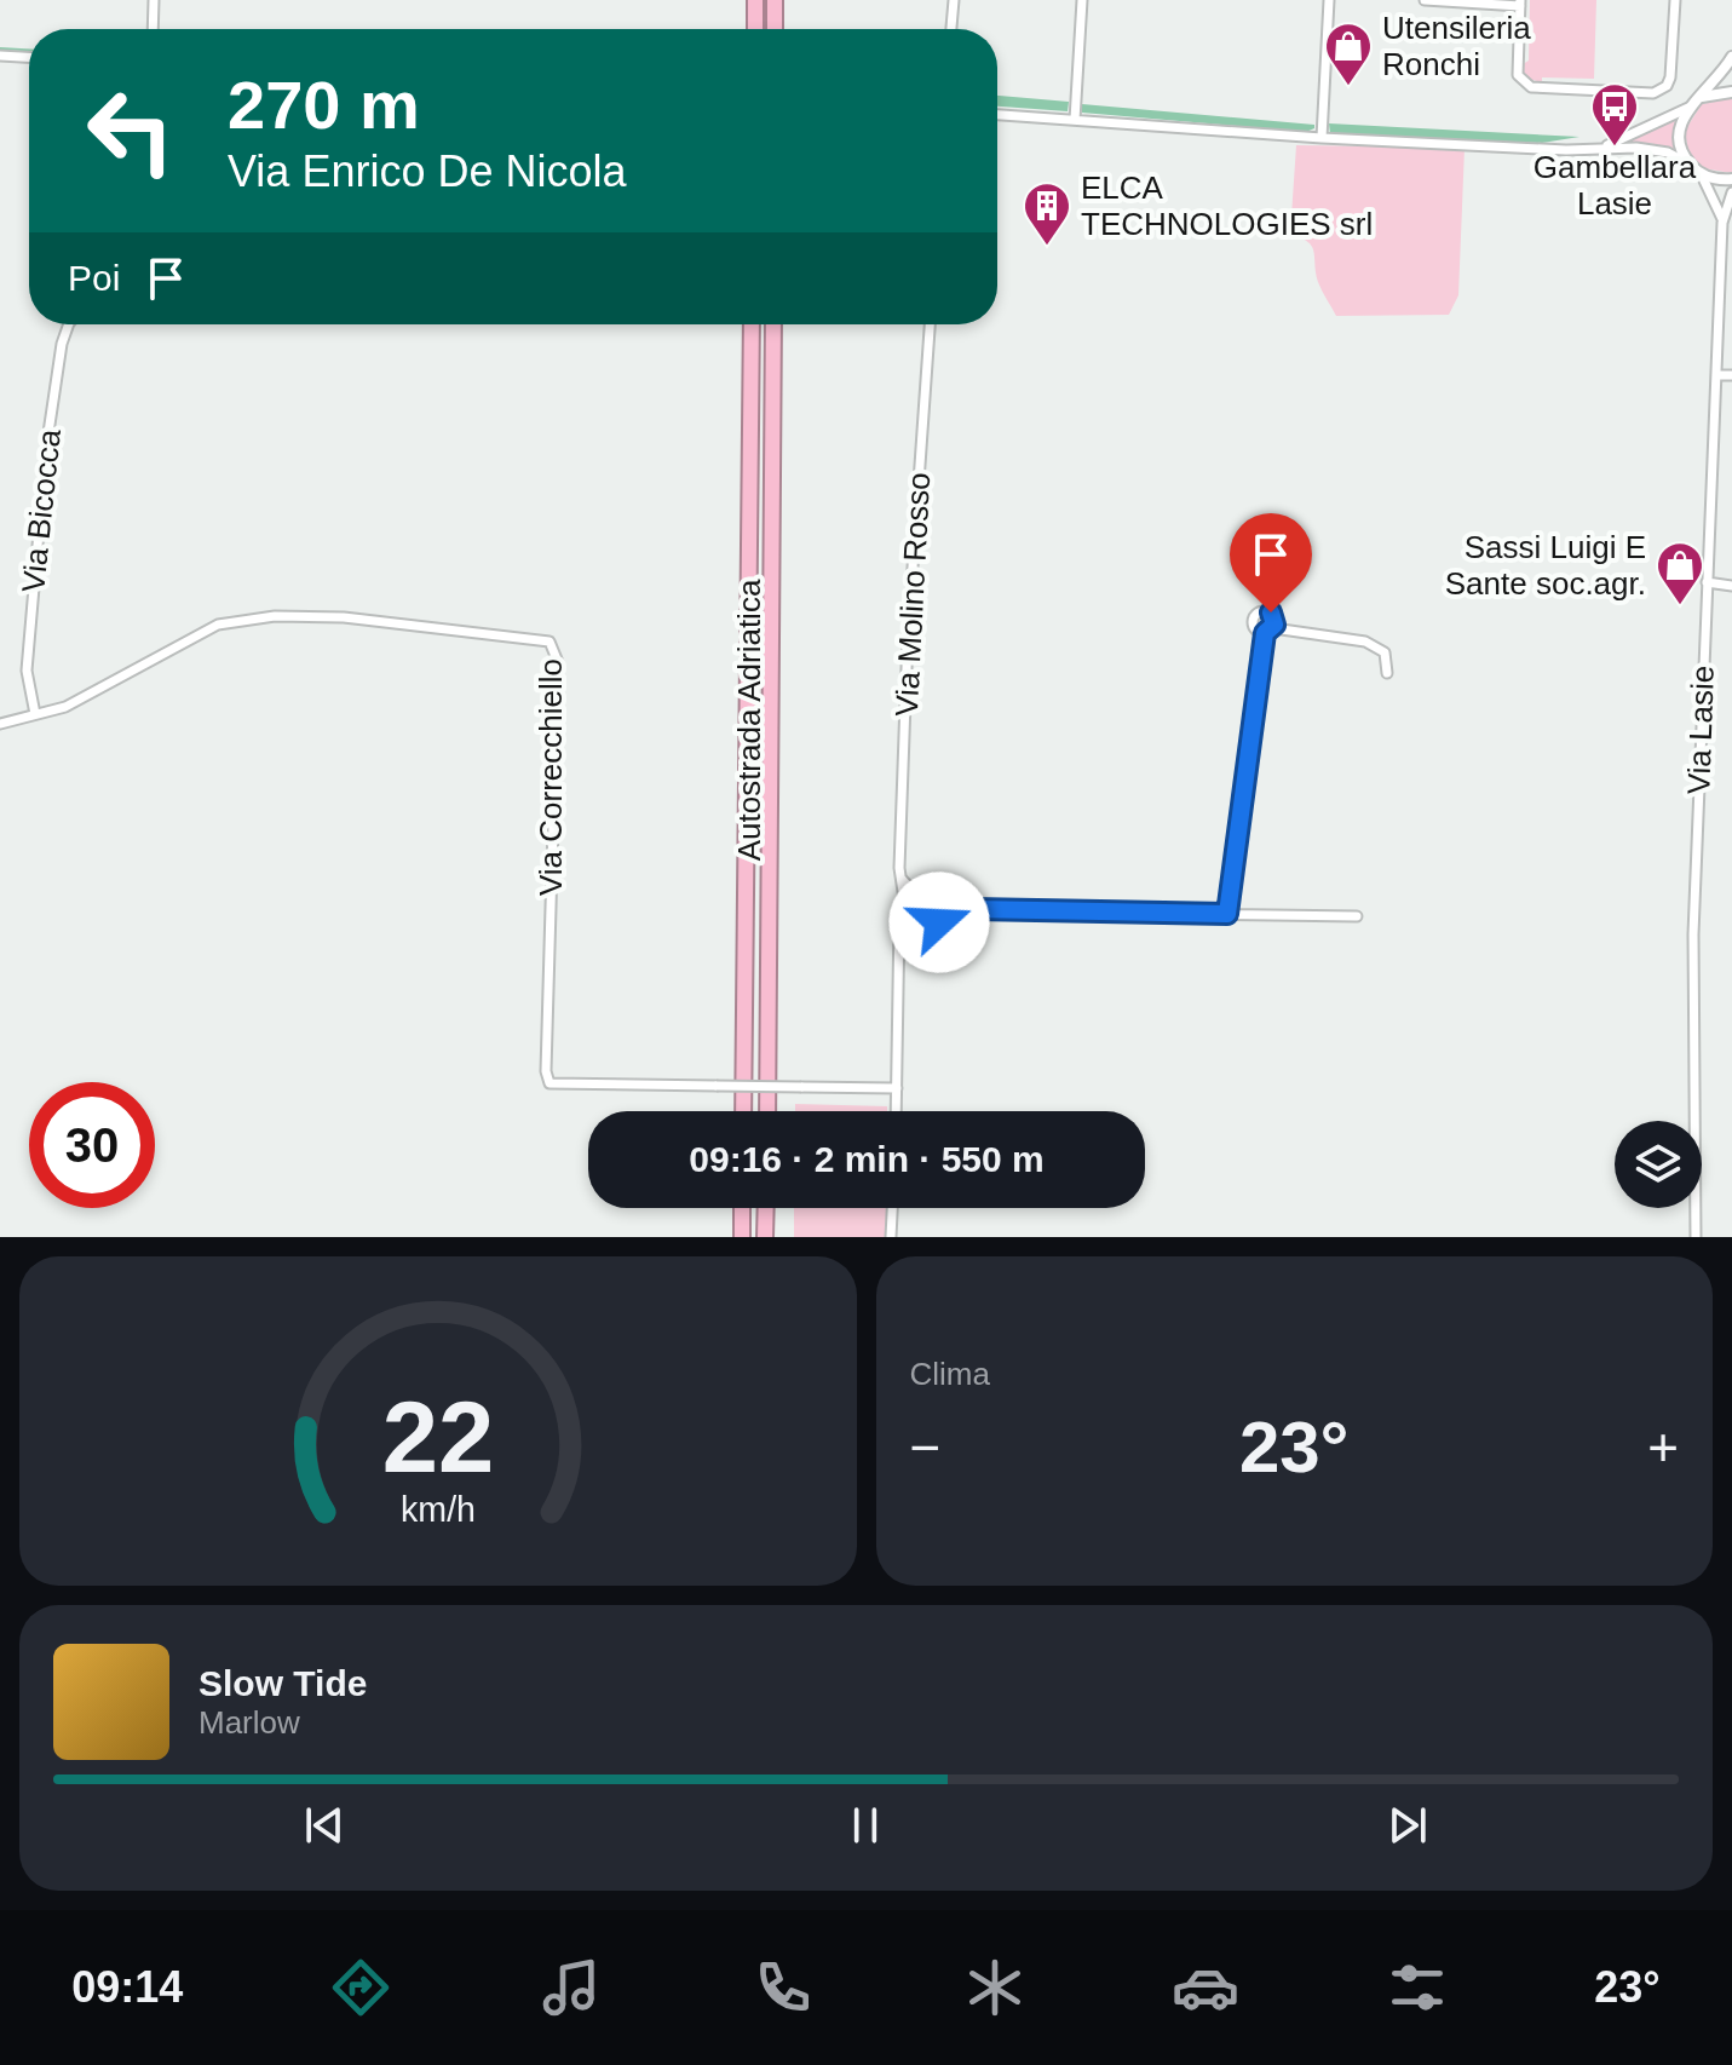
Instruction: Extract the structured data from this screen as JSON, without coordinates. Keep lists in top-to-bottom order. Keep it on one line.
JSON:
{"streets":{"highway":["Autostrada Adriatica"],"street":["Via Bicocca","Via Molino Rosso","Via Lasie","Via Correcchiello"]},"crossings":[["Via Bicocca","Via Correcchiello"]],"places":{"shop":["Utensileria Ronchi","Sassi Luigi E Sante soc.agr."],"bus stop":["Gambellara Lasie"],"building":["ELCA TECHNOLOGIES srl"]},"page":{"turn":["270 m","Via Enrico De Nicola"],"then":"Poi","limit":"30","trip":"09:16 · 2 min · 550 m","tile":"Clima","heat":["−","23°","+"],"song":["Slow Tide","Marlow"],"tabs":["09:14","23°"],"gauge":["22","km/h"]}}
